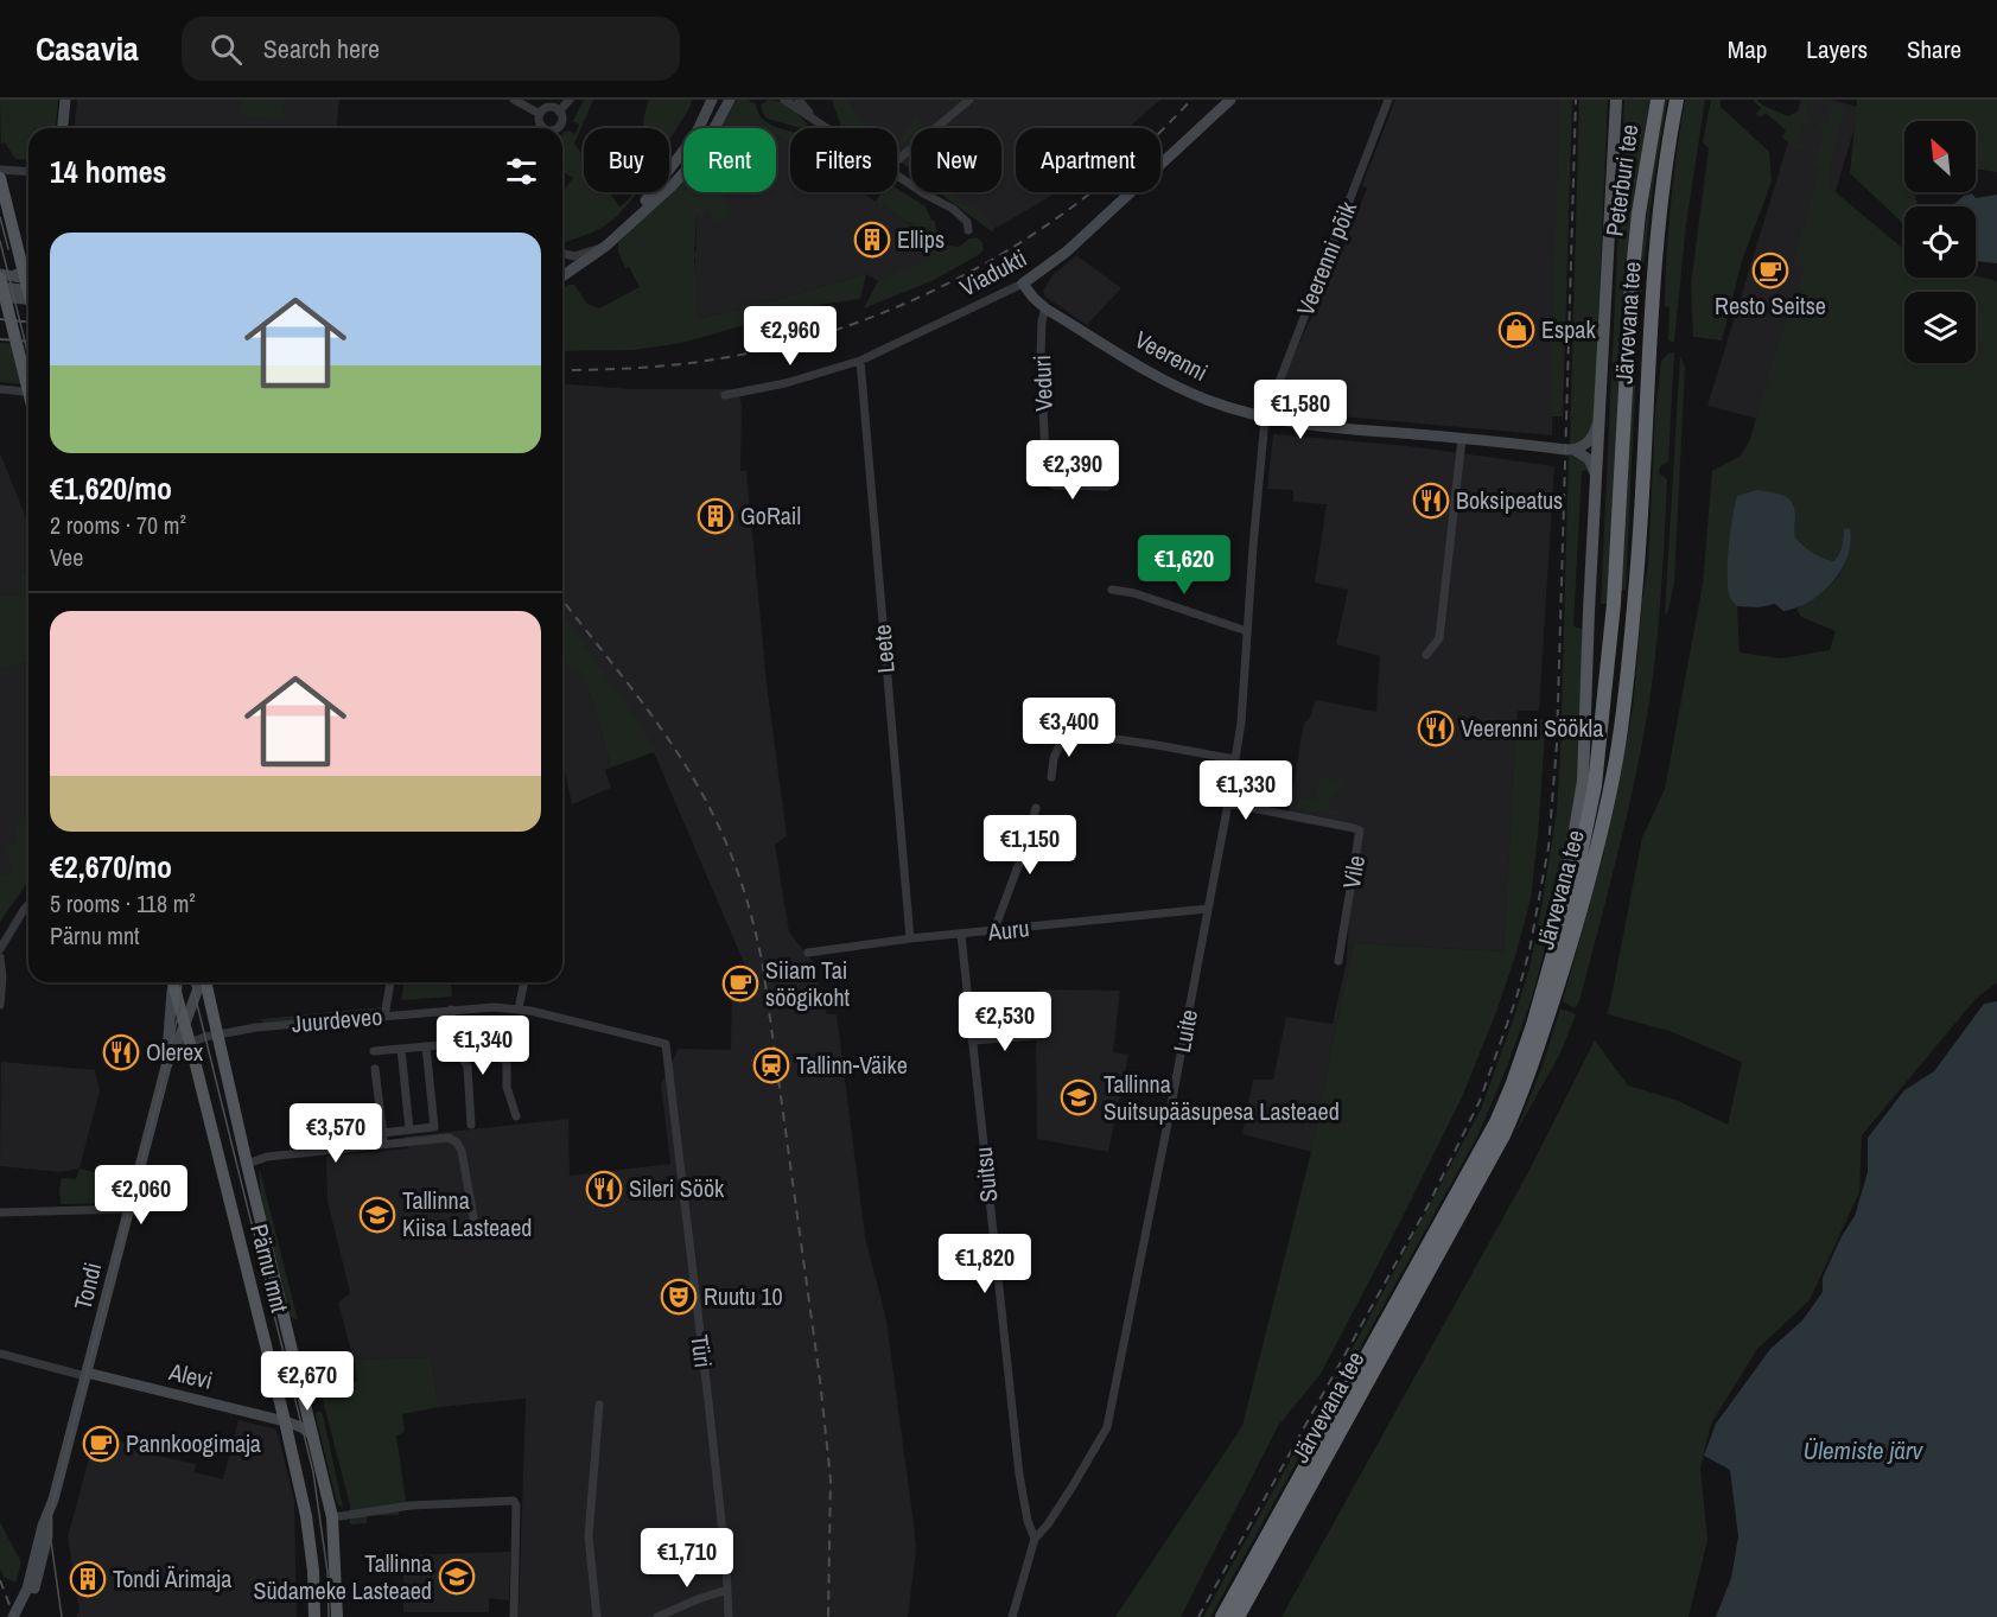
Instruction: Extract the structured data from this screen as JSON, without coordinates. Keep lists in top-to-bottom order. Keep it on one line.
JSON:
{"streets":{"highway":["Peterburi tee","Järvevana tee"],"main road":["Pärnu mnt"],"street":["Veerenni põik","Viadukti","Veerenni","Veduri","Leete","Vile","Auru","Juurdeveo","Luite","Suitsu","Tondi","Türi","Alevi"]},"crossings":[["Peterburi tee","Järvevana tee"],["Veerenni põik","Veerenni"],["Veerenni põik","Luite"],["Viadukti","Veerenni"],["Viadukti","Leete"],["Veerenni","Veduri"],["Veerenni","Luite"],["Leete","Auru"],["Vile","Luite"],["Auru","Luite"],["Auru","Suitsu"],["Juurdeveo","Pärnu mnt"],["Juurdeveo","Tondi"],["Juurdeveo","Türi"],["Luite","Suitsu"],["Pärnu mnt","Tondi"],["Pärnu mnt","Alevi"],["Tondi","Alevi"]],"water":["Ülemiste järv"],"places":{"building":["Ellips","GoRail","Tondi Ärimaja"],"cafe":["Resto Seitse","Siiam Tai söögikoht","Pannkoogimaja"],"shop":["Espak"],"restaurant":["Boksipeatus","Veerenni Söökla","Olerex","Sileri Söök"],"station":["Tallinn-Väike"],"school or university":["Tallinna Suitsupääsupesa Lasteaed","Tallinna Kiisa Lasteaed","Tallinna Südameke Lasteaed"],"theatre":["Ruutu 10"]},"north":"top left","page":{"header":"Casavia","search":"Search here","nav":["Map","Layers","Share"],"chip":["Buy","Rent","Filters","New","Apartment"],"heading":"14 homes","list":[{"name":"€1,620/mo","note":"2 rooms · 70 m² · Vee"},{"name":"€2,670/mo","note":"5 rooms · 118 m² · Pärnu mnt"}],"price":["€2,960","€1,580","€2,390","€1,620","€3,400","€1,330","€1,150","€2,530","€1,340","€3,570","€2,060","€1,820","€2,670","€1,710"]}}
